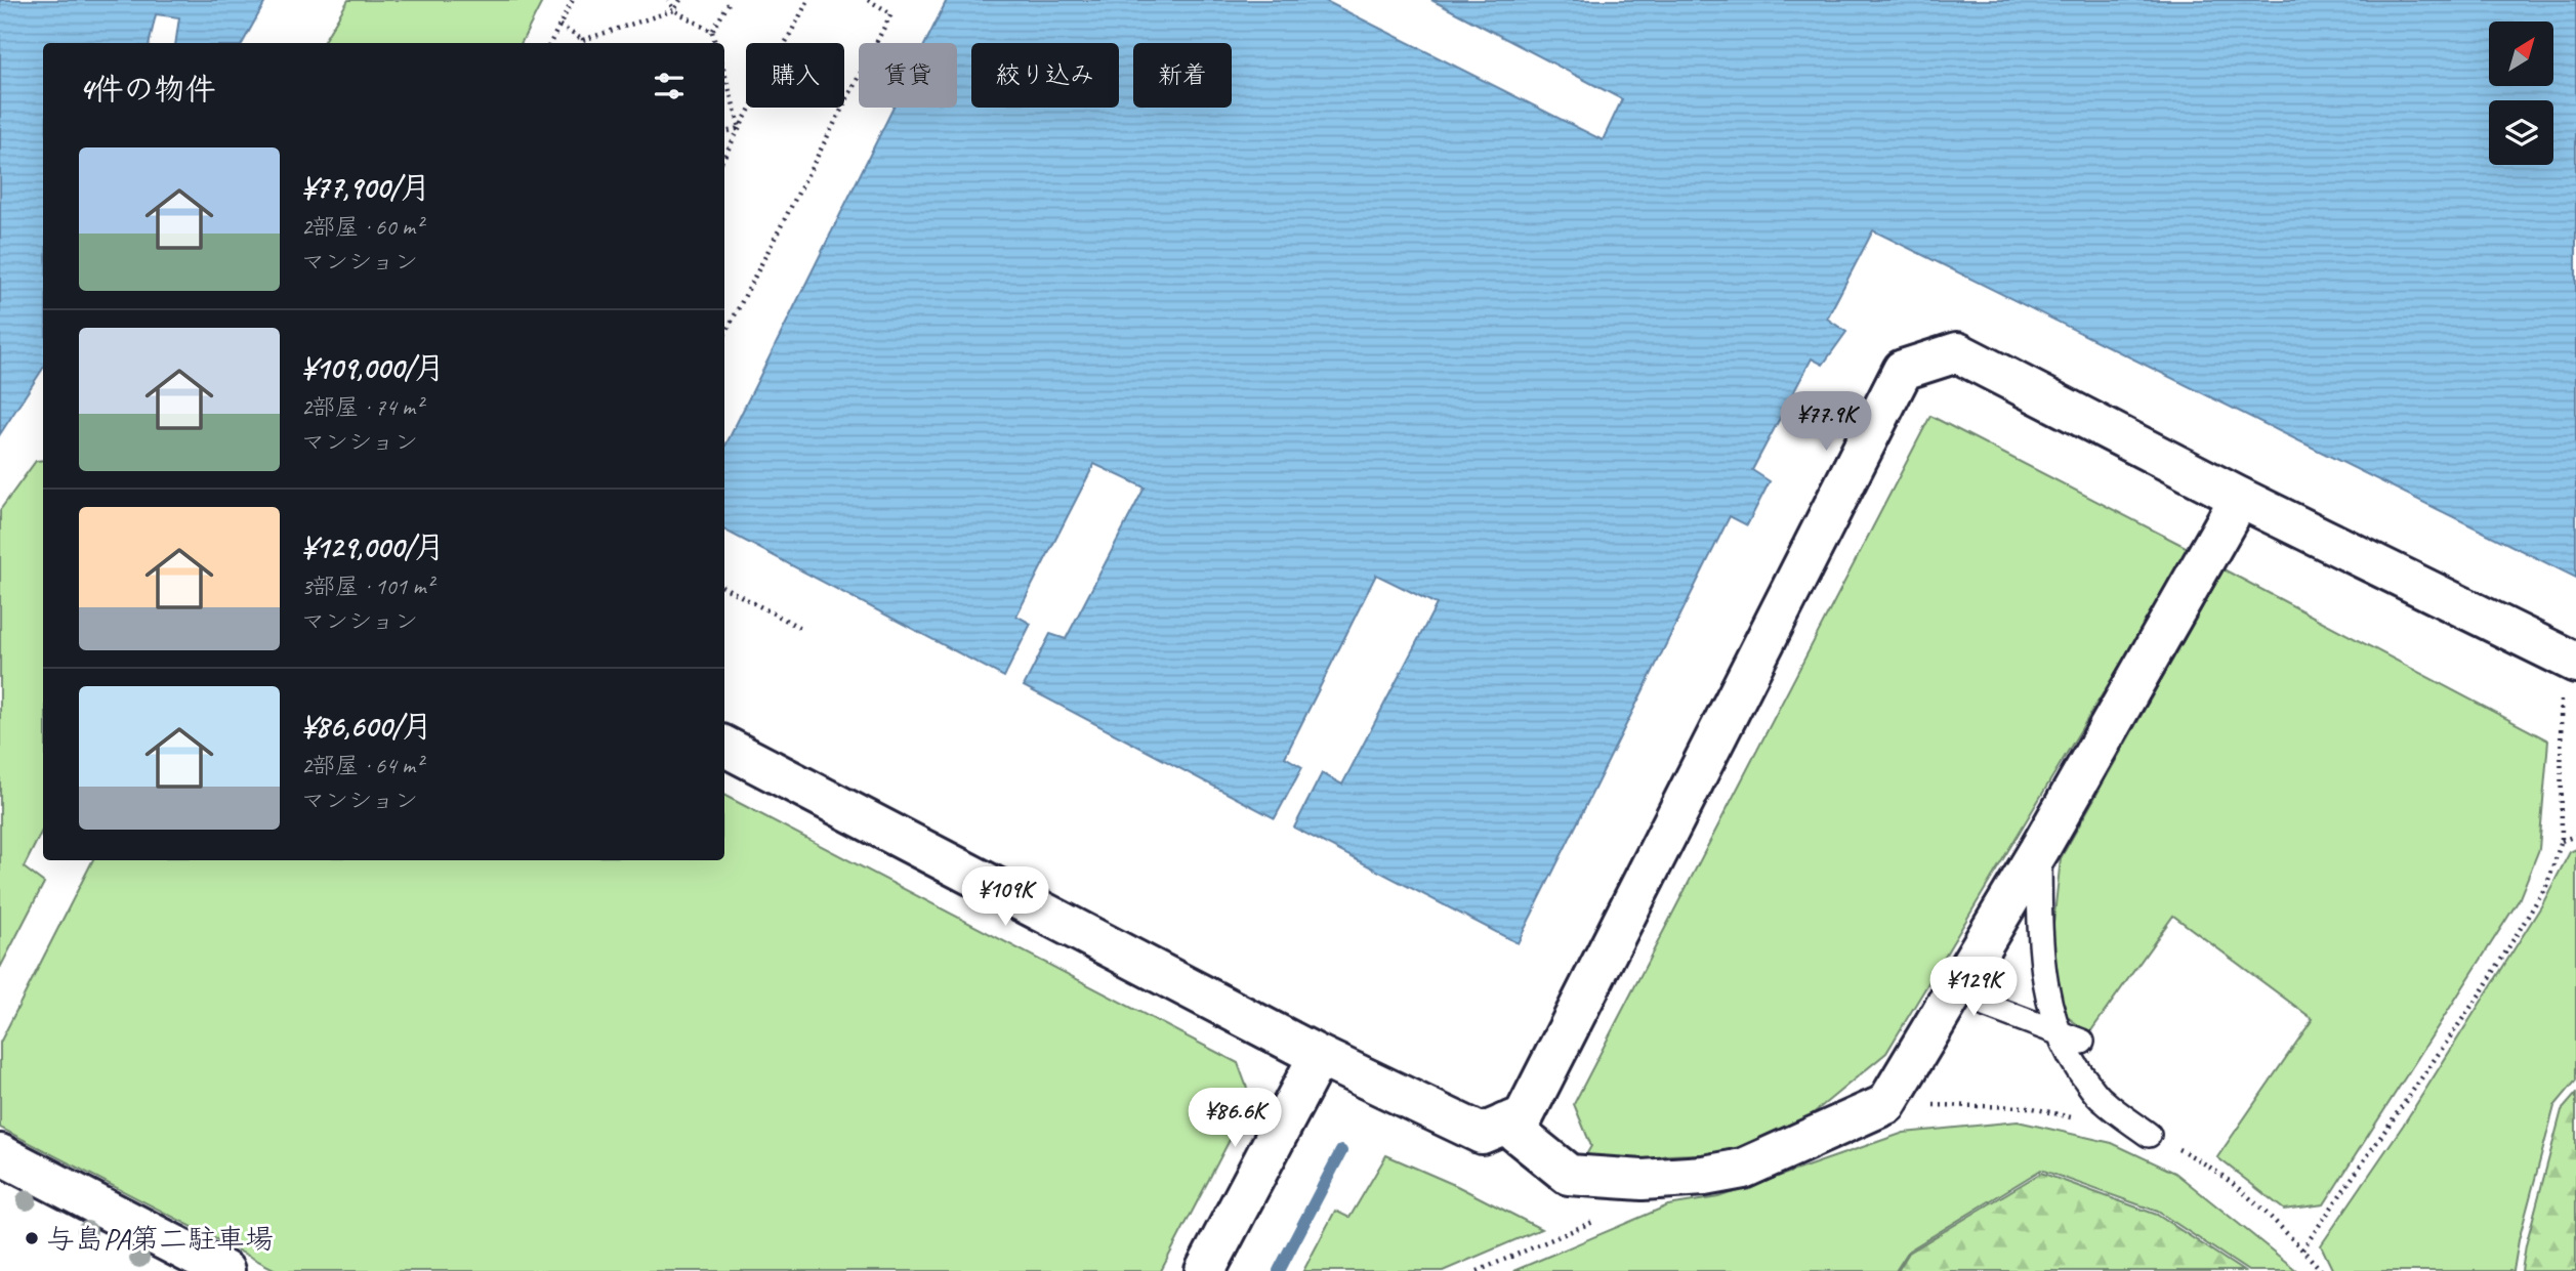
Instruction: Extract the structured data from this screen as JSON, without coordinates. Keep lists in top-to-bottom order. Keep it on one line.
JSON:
{"places":["与島PA第二駐車場"],"north":"top right","page":{"chip":["購入","賃貸","絞り込み","新着"],"heading":"4件の物件","list":[{"name":"¥77,900/月","note":"2部屋 · 60 m² · マンション"},{"name":"¥109,000/月","note":"2部屋 · 74 m² · マンション"},{"name":"¥129,000/月","note":"3部屋 · 101 m² · マンション"},{"name":"¥86,600/月","note":"2部屋 · 64 m² · マンション"}],"price":["¥77.9K","¥109K","¥129K","¥86.6K"]}}
